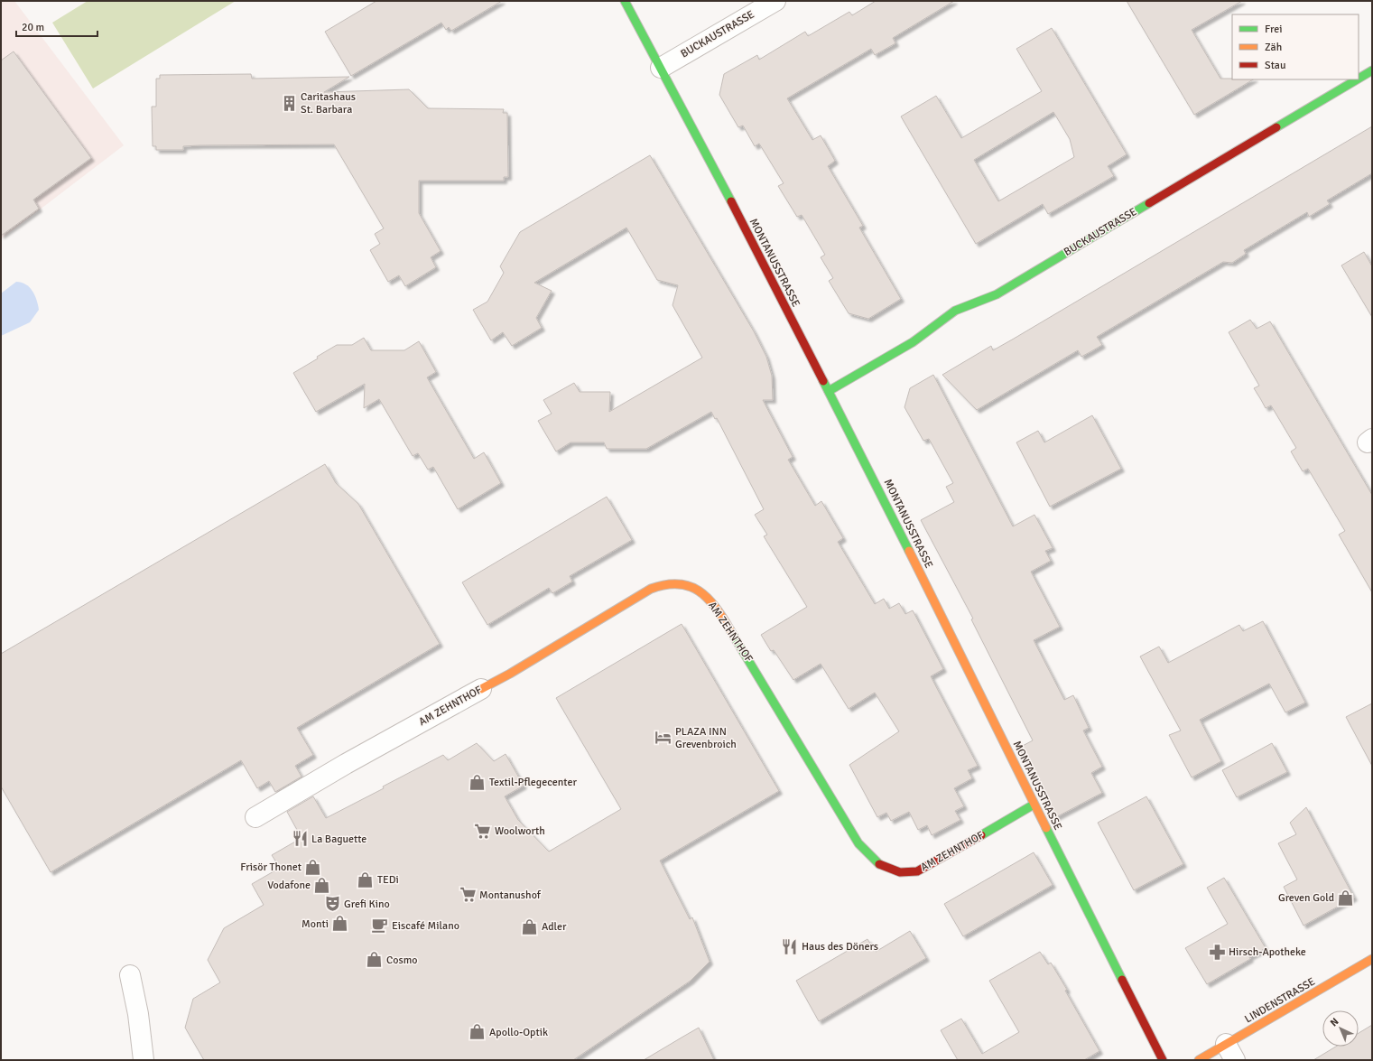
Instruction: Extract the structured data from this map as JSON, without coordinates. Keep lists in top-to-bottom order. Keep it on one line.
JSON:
{"streets":{"street":["BUCKAUSTRASSE","MONTANUSSTRASSE","AM ZEHNTHOF","LINDENSTRASSE"]},"crossings":[["BUCKAUSTRASSE","MONTANUSSTRASSE"],["MONTANUSSTRASSE","AM ZEHNTHOF"]],"places":{"building":["Caritashaus St. Barbara"],"hotel":["PLAZA INN Grevenbroich"],"shop":["Textil-Pflegecenter","Frisör Thonet","TEDi","Vodafone","Greven Gold","Monti","Adler","Cosmo","Apollo-Optik"],"supermarket":["Woolworth","Montanushof"],"restaurant":["La Baguette","Haus des Döners"],"theatre":["Grefi Kino"],"cafe":["Eiscafé Milano"],"pharmacy":["Hirsch-Apotheke"]},"legend":["Frei","Zäh","Stau"],"scale_bar":"20 m","north":"top left"}
